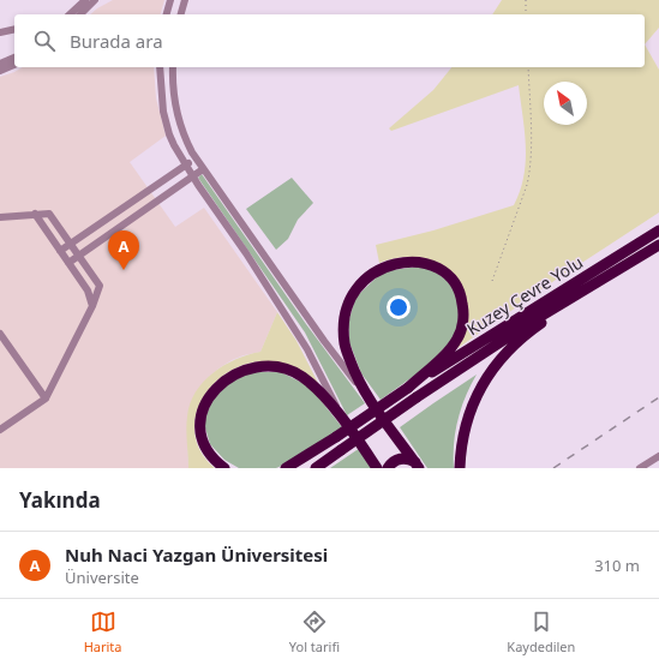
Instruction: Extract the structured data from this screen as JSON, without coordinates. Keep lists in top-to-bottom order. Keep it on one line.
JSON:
{"streets":{"highway":["Kuzey Çevre Yolu"]},"north":"top left","page":{"search":"Burada ara","pins":"A","heading":"Yakında","list":[{"mark":"A","name":"Nuh Naci Yazgan Üniversitesi","note":"Üniversite","value":"310 m"}],"nav":["Harita","Yol tarifi","Kaydedilen"]}}
